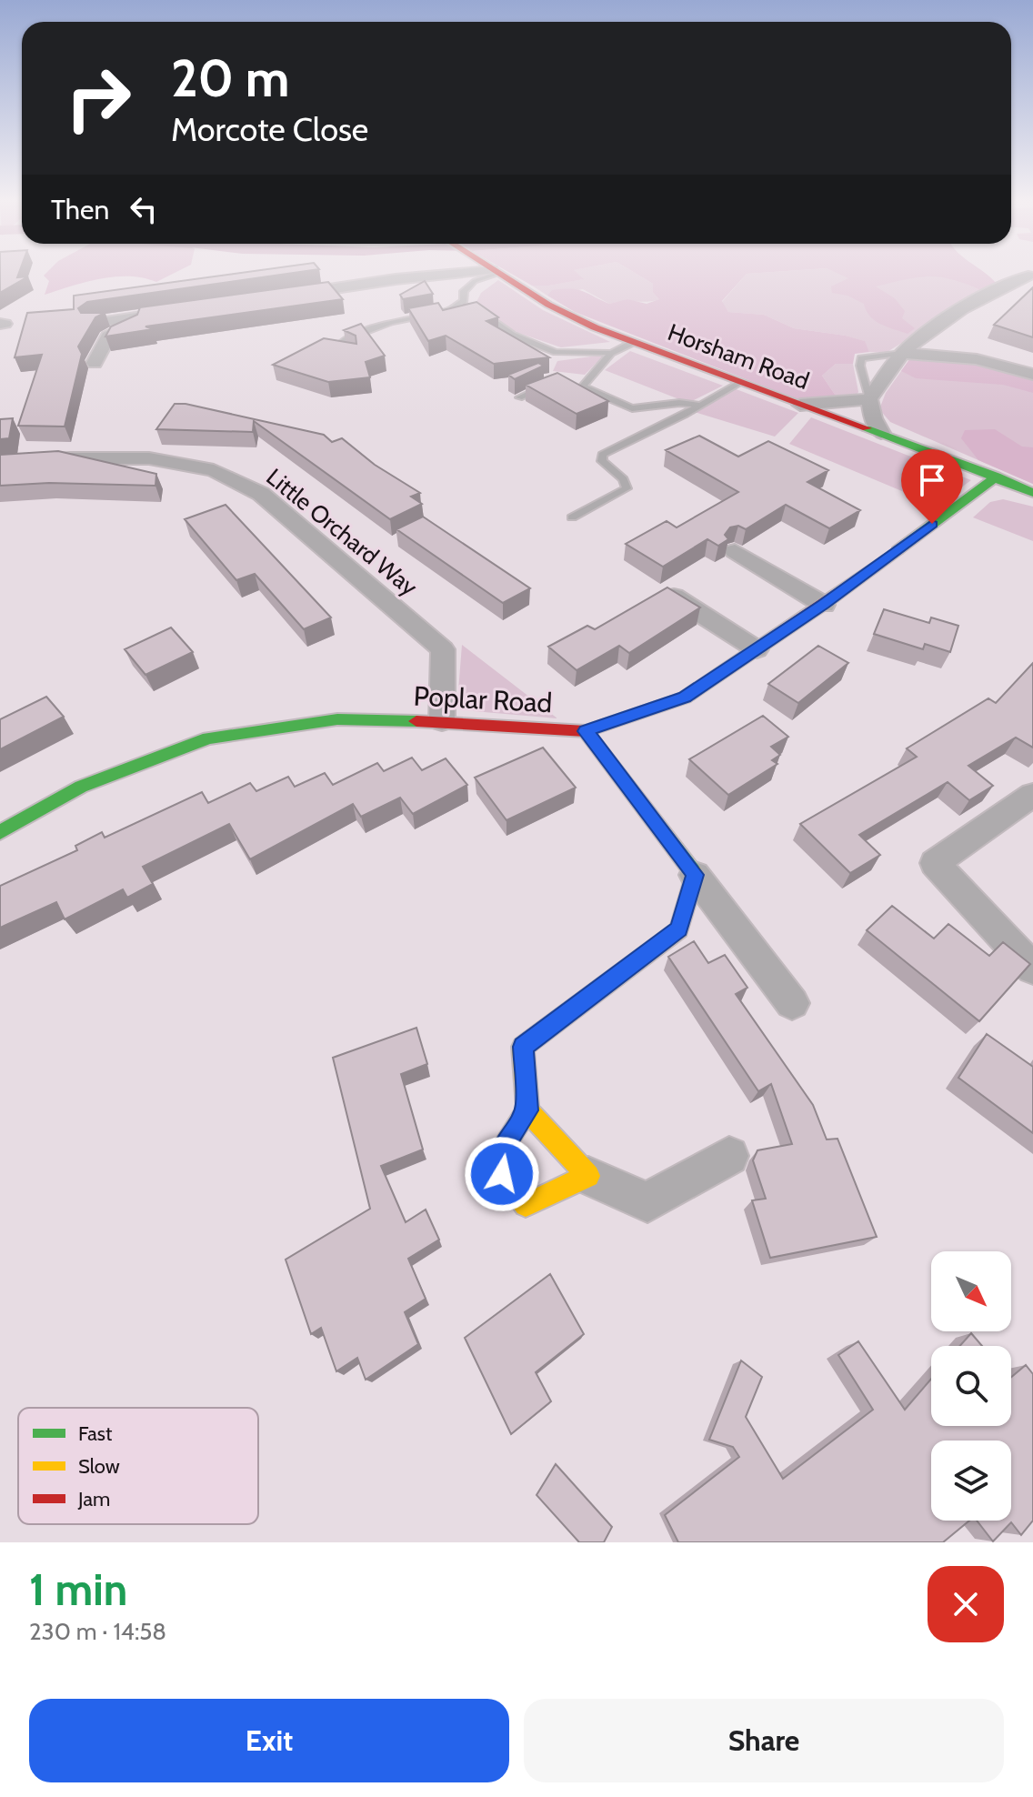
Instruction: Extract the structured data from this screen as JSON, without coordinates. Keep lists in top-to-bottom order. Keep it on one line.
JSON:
{"streets":{"street":["Horsham Road","Little Orchard Way","Poplar Road"]},"crossings":[["Horsham Road","Poplar Road"],["Little Orchard Way","Poplar Road"]],"legend":["Fast","Slow","Jam"],"north":"bottom right","page":{"turn":["20 m","Morcote Close"],"then":"Then","heading":["1 min","230 m · 14:58"],"buttons":["Exit","Share"]}}
